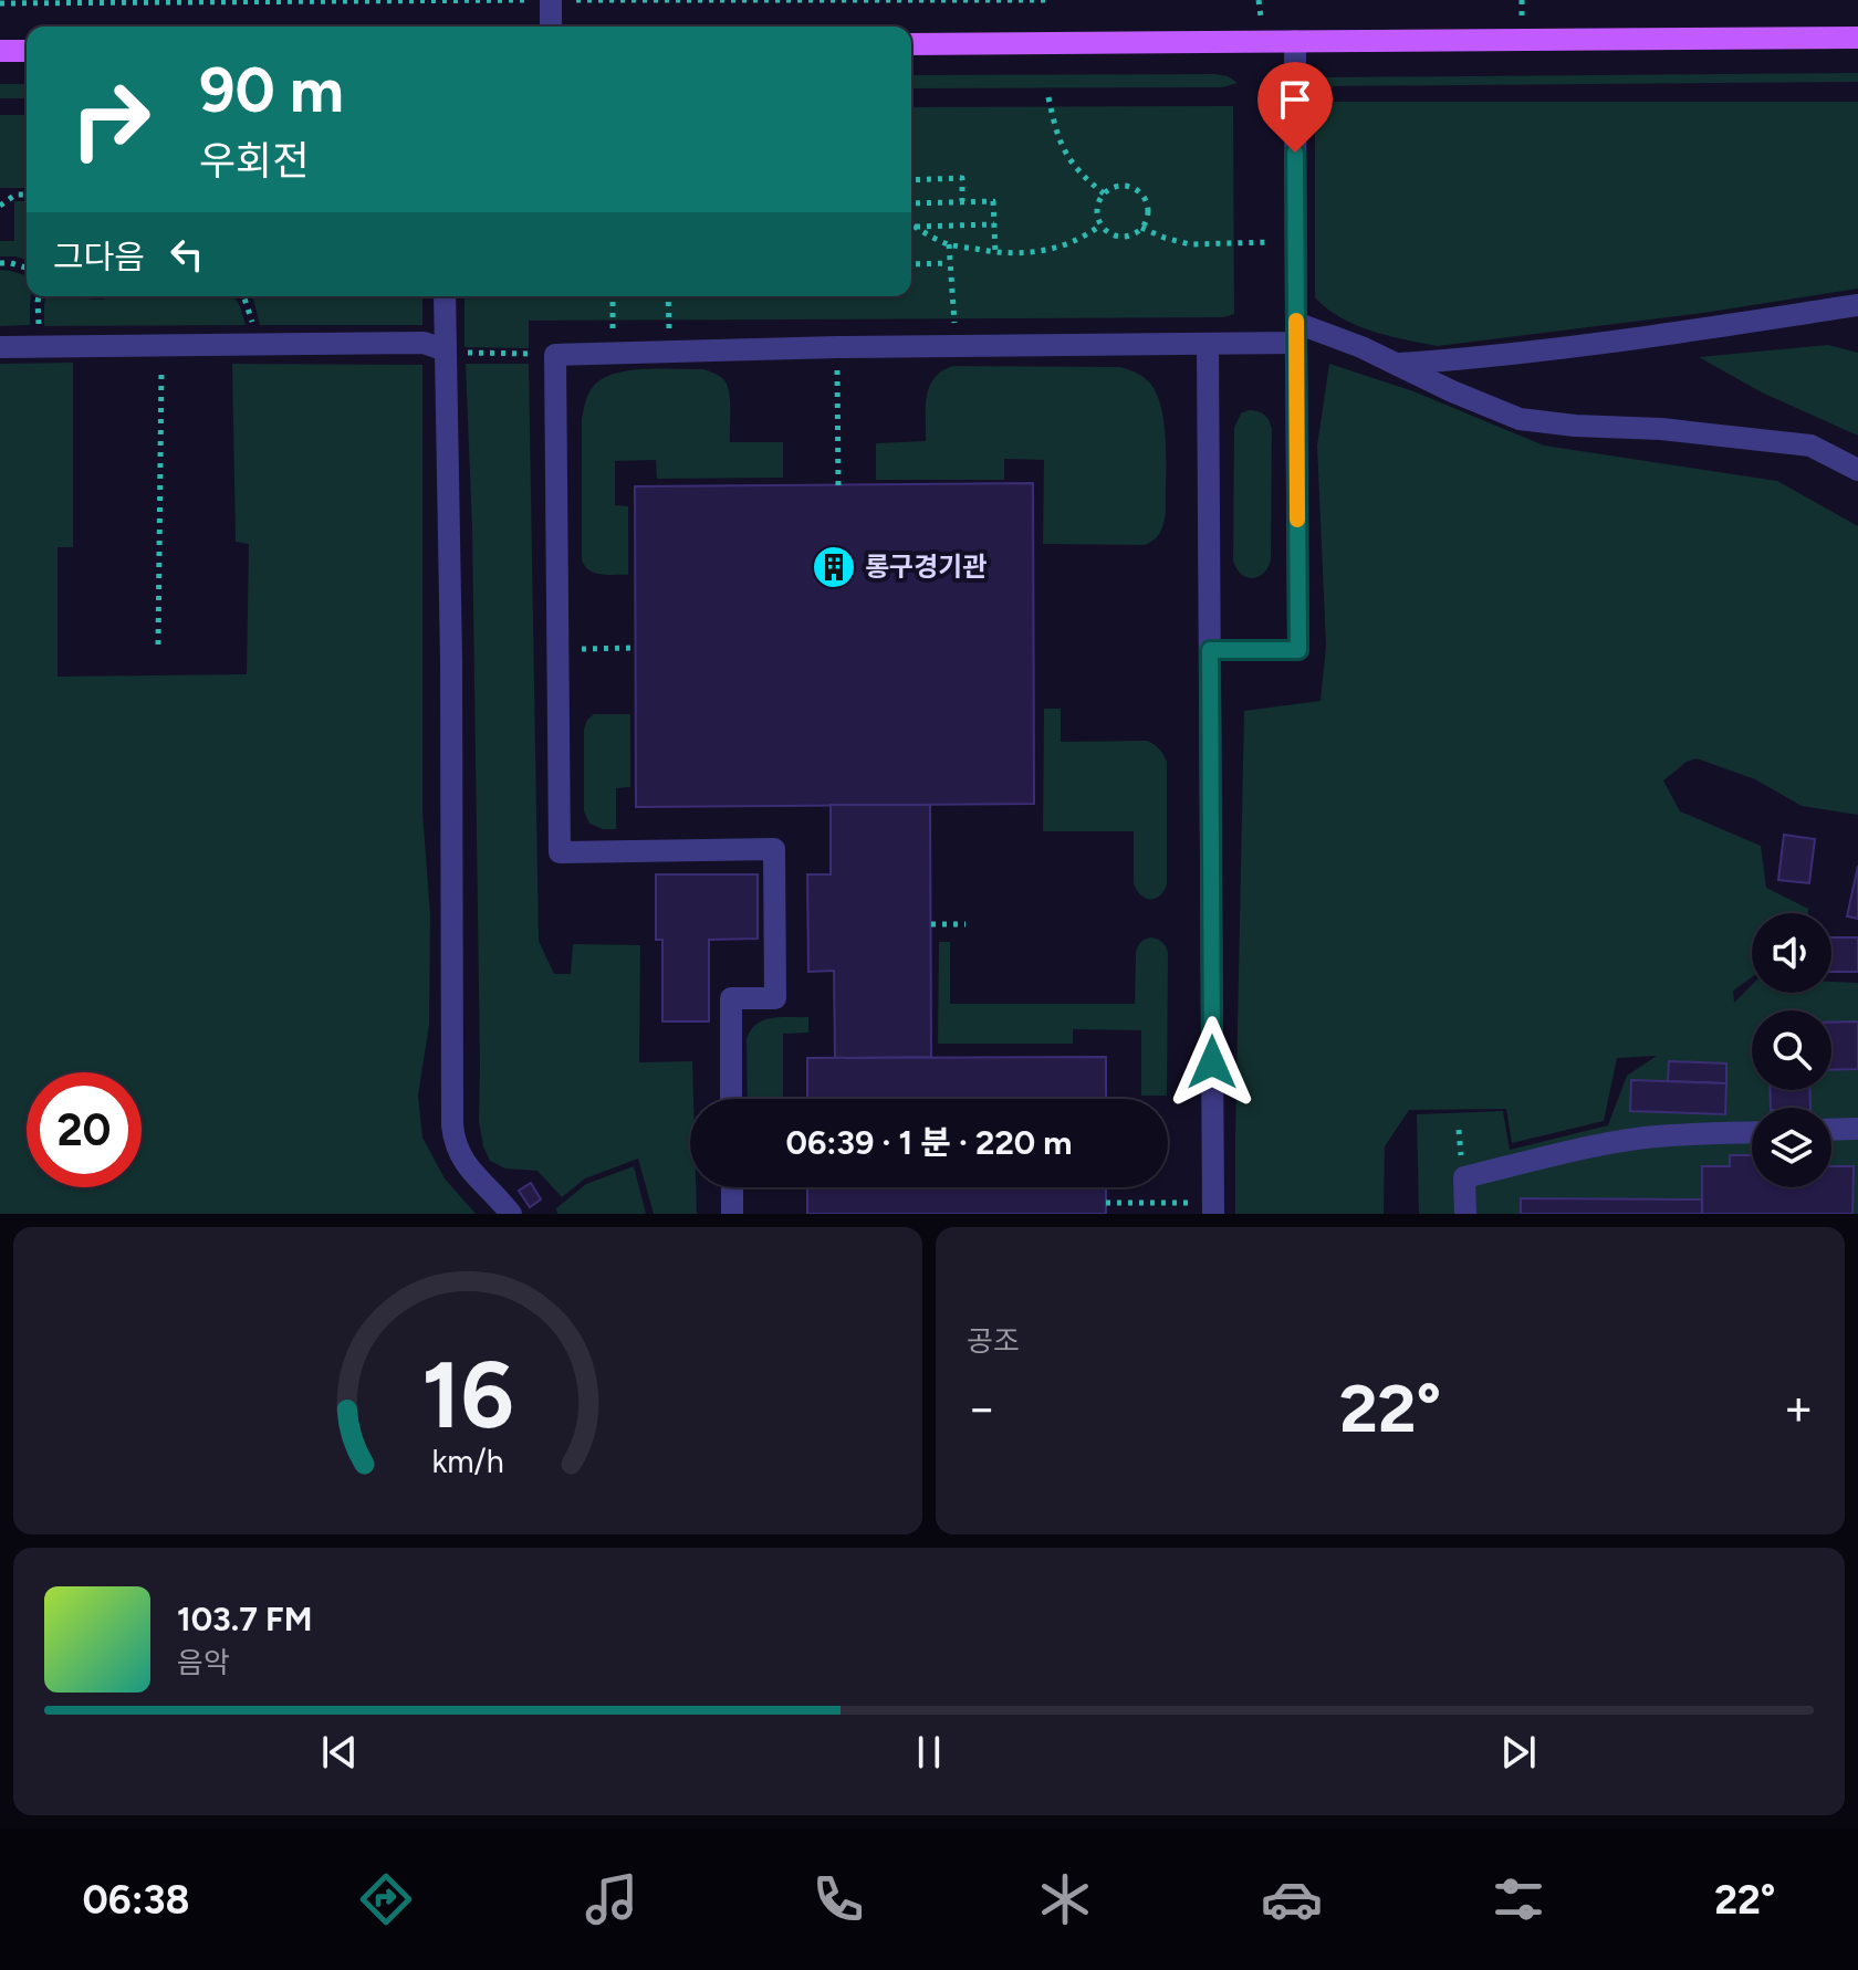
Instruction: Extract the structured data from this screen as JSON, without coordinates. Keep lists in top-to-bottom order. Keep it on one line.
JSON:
{"places":{"building":["롱구경기관"]},"page":{"turn":["90 m","우회전"],"then":"그다음","limit":"20","trip":"06:39 · 1 분 · 220 m","tile":"공조","heat":["−","22°","+"],"song":["103.7 FM","음악"],"tabs":["06:38","22°"],"gauge":["16","km/h"]}}
